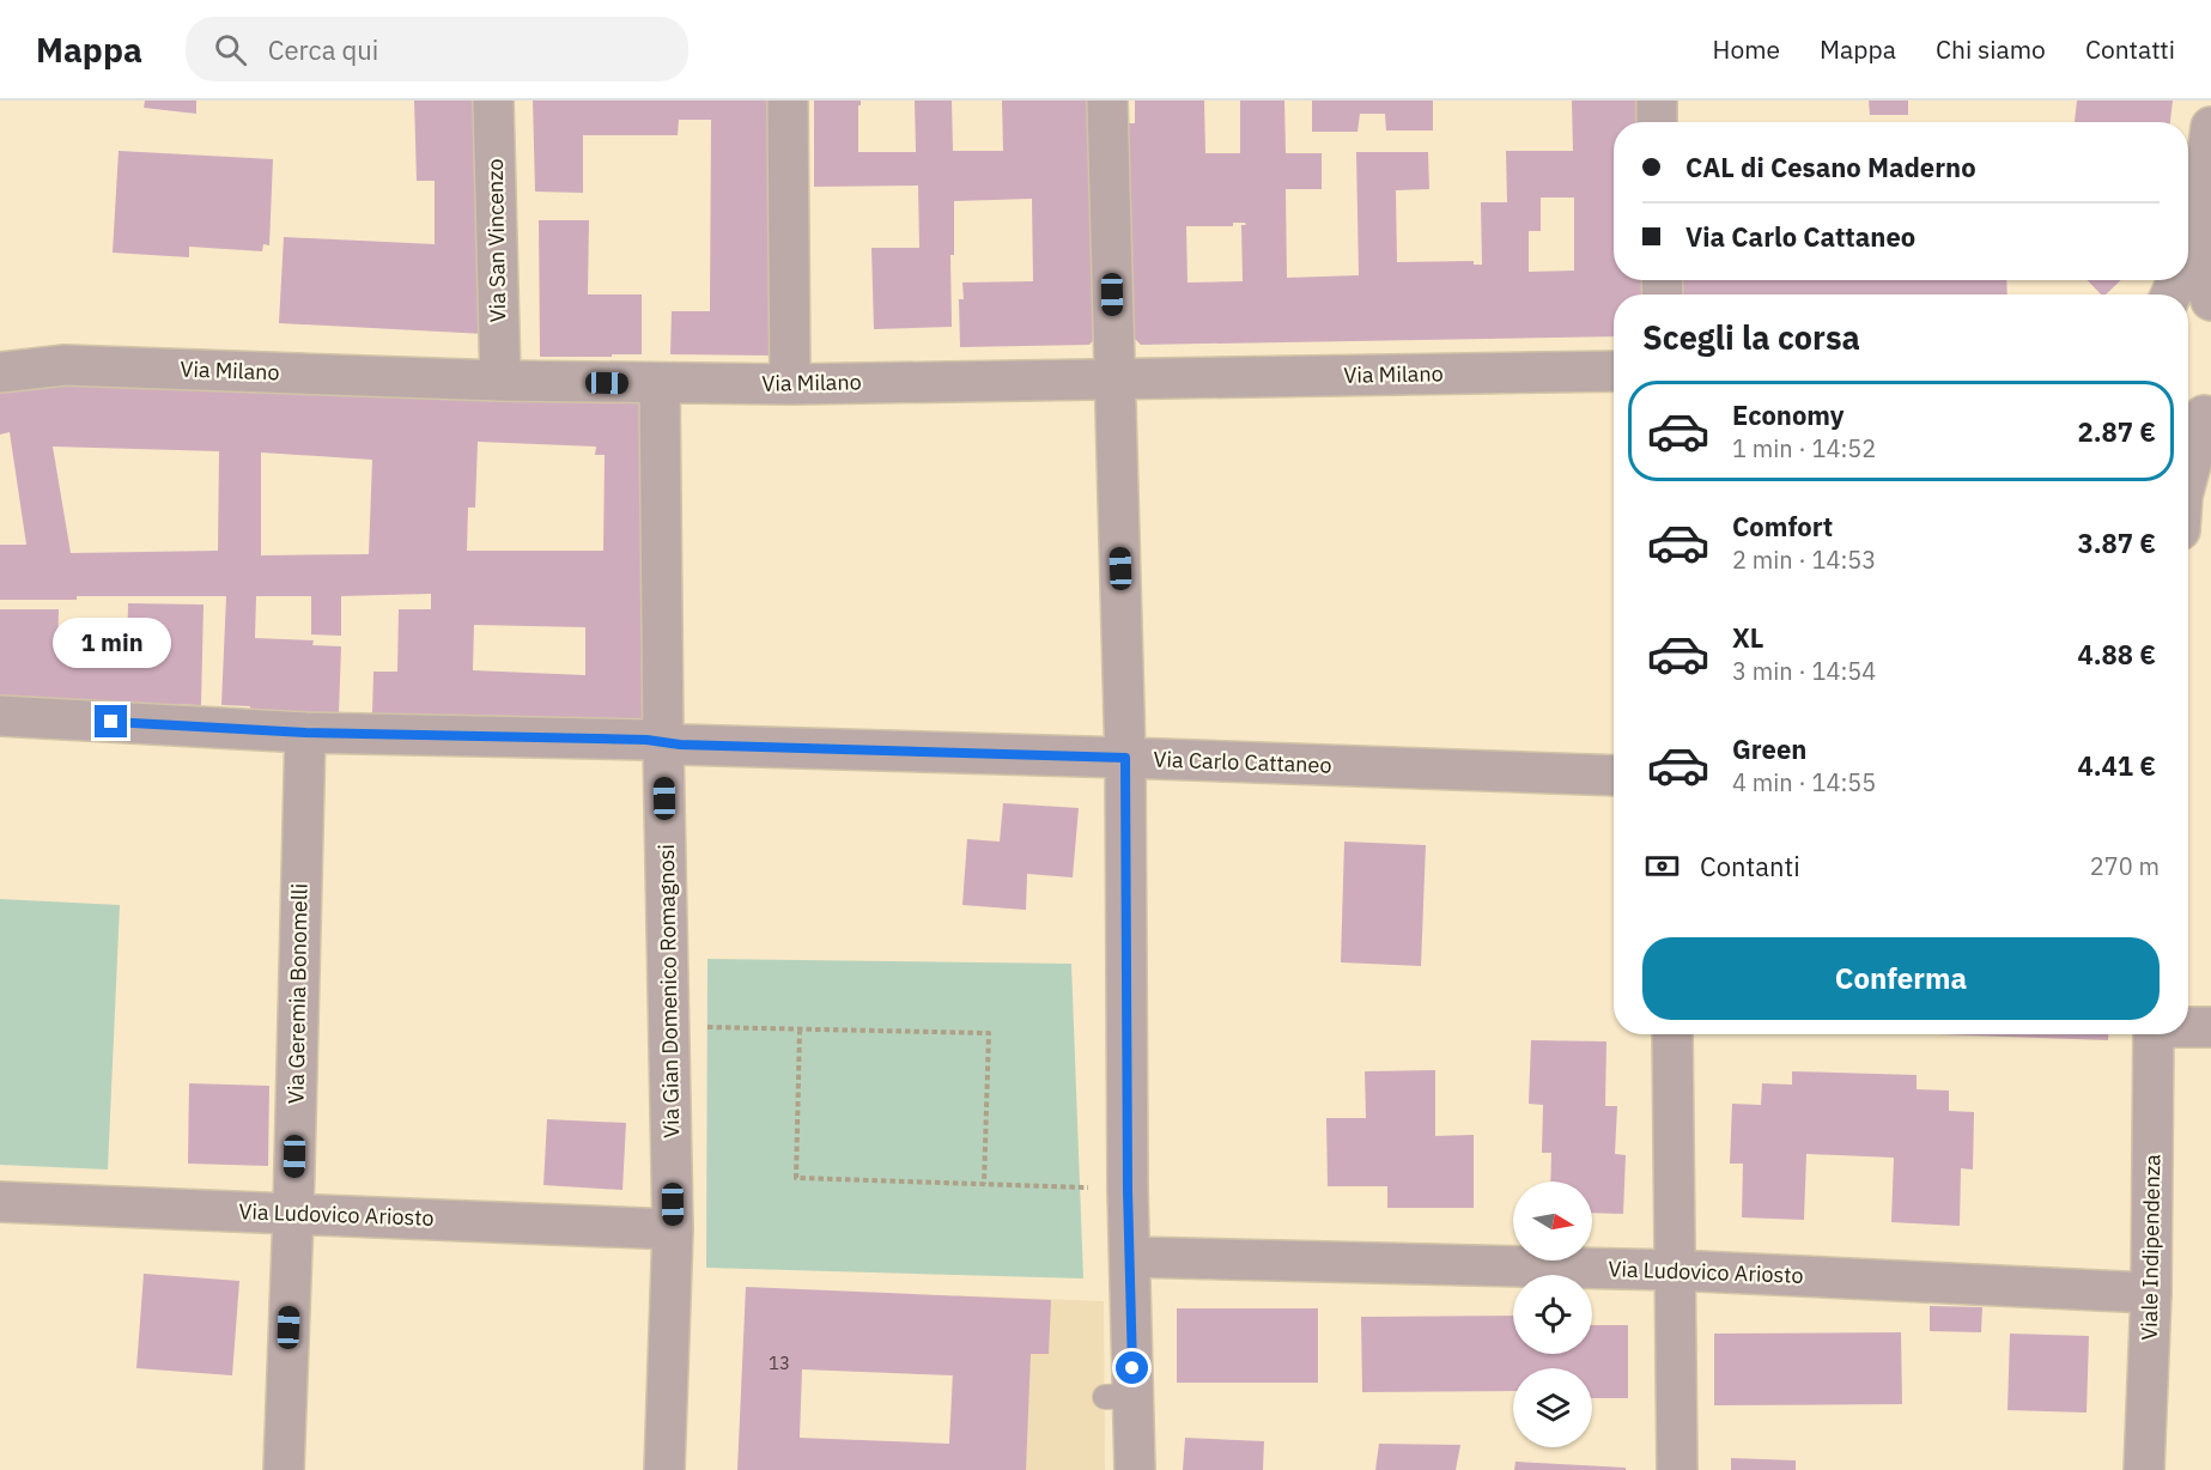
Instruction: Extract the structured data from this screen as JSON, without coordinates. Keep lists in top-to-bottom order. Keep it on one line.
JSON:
{"streets":{"street":["Via San Vincenzo","Via Milano","Via Carlo Cattaneo","Via Gian Domenico Romagnosi","Via Geremia Bonomelli","Via Ludovico Ariosto","Viale Indipendenza"]},"crossings":[["Via San Vincenzo","Via Milano"],["Via Milano","Via Gian Domenico Romagnosi"],["Via Carlo Cattaneo","Via Gian Domenico Romagnosi"],["Via Carlo Cattaneo","Via Geremia Bonomelli"],["Via Gian Domenico Romagnosi","Via Ludovico Ariosto"],["Via Geremia Bonomelli","Via Ludovico Ariosto"],["Via Ludovico Ariosto","Viale Indipendenza"]],"house_numbers":["13"],"north":"right","page":{"header":"Mappa","search":"Cerca qui","nav":["Home","Mappa","Chi siamo","Contatti"],"banner":["CAL di Cesano Maderno","Via Carlo Cattaneo"],"heading":"Scegli la corsa","list":[{"name":"Economy","note":"1 min · 14:52","value":"2.87 €"},{"name":"Comfort","note":"2 min · 14:53","value":"3.87 €"},{"name":"XL","note":"3 min · 14:54","value":"4.88 €"},{"name":"Green","note":"4 min · 14:55","value":"4.41 €"}],"bubble":"1 min","pay":["Contanti","270 m"],"buttons":"Conferma"}}
